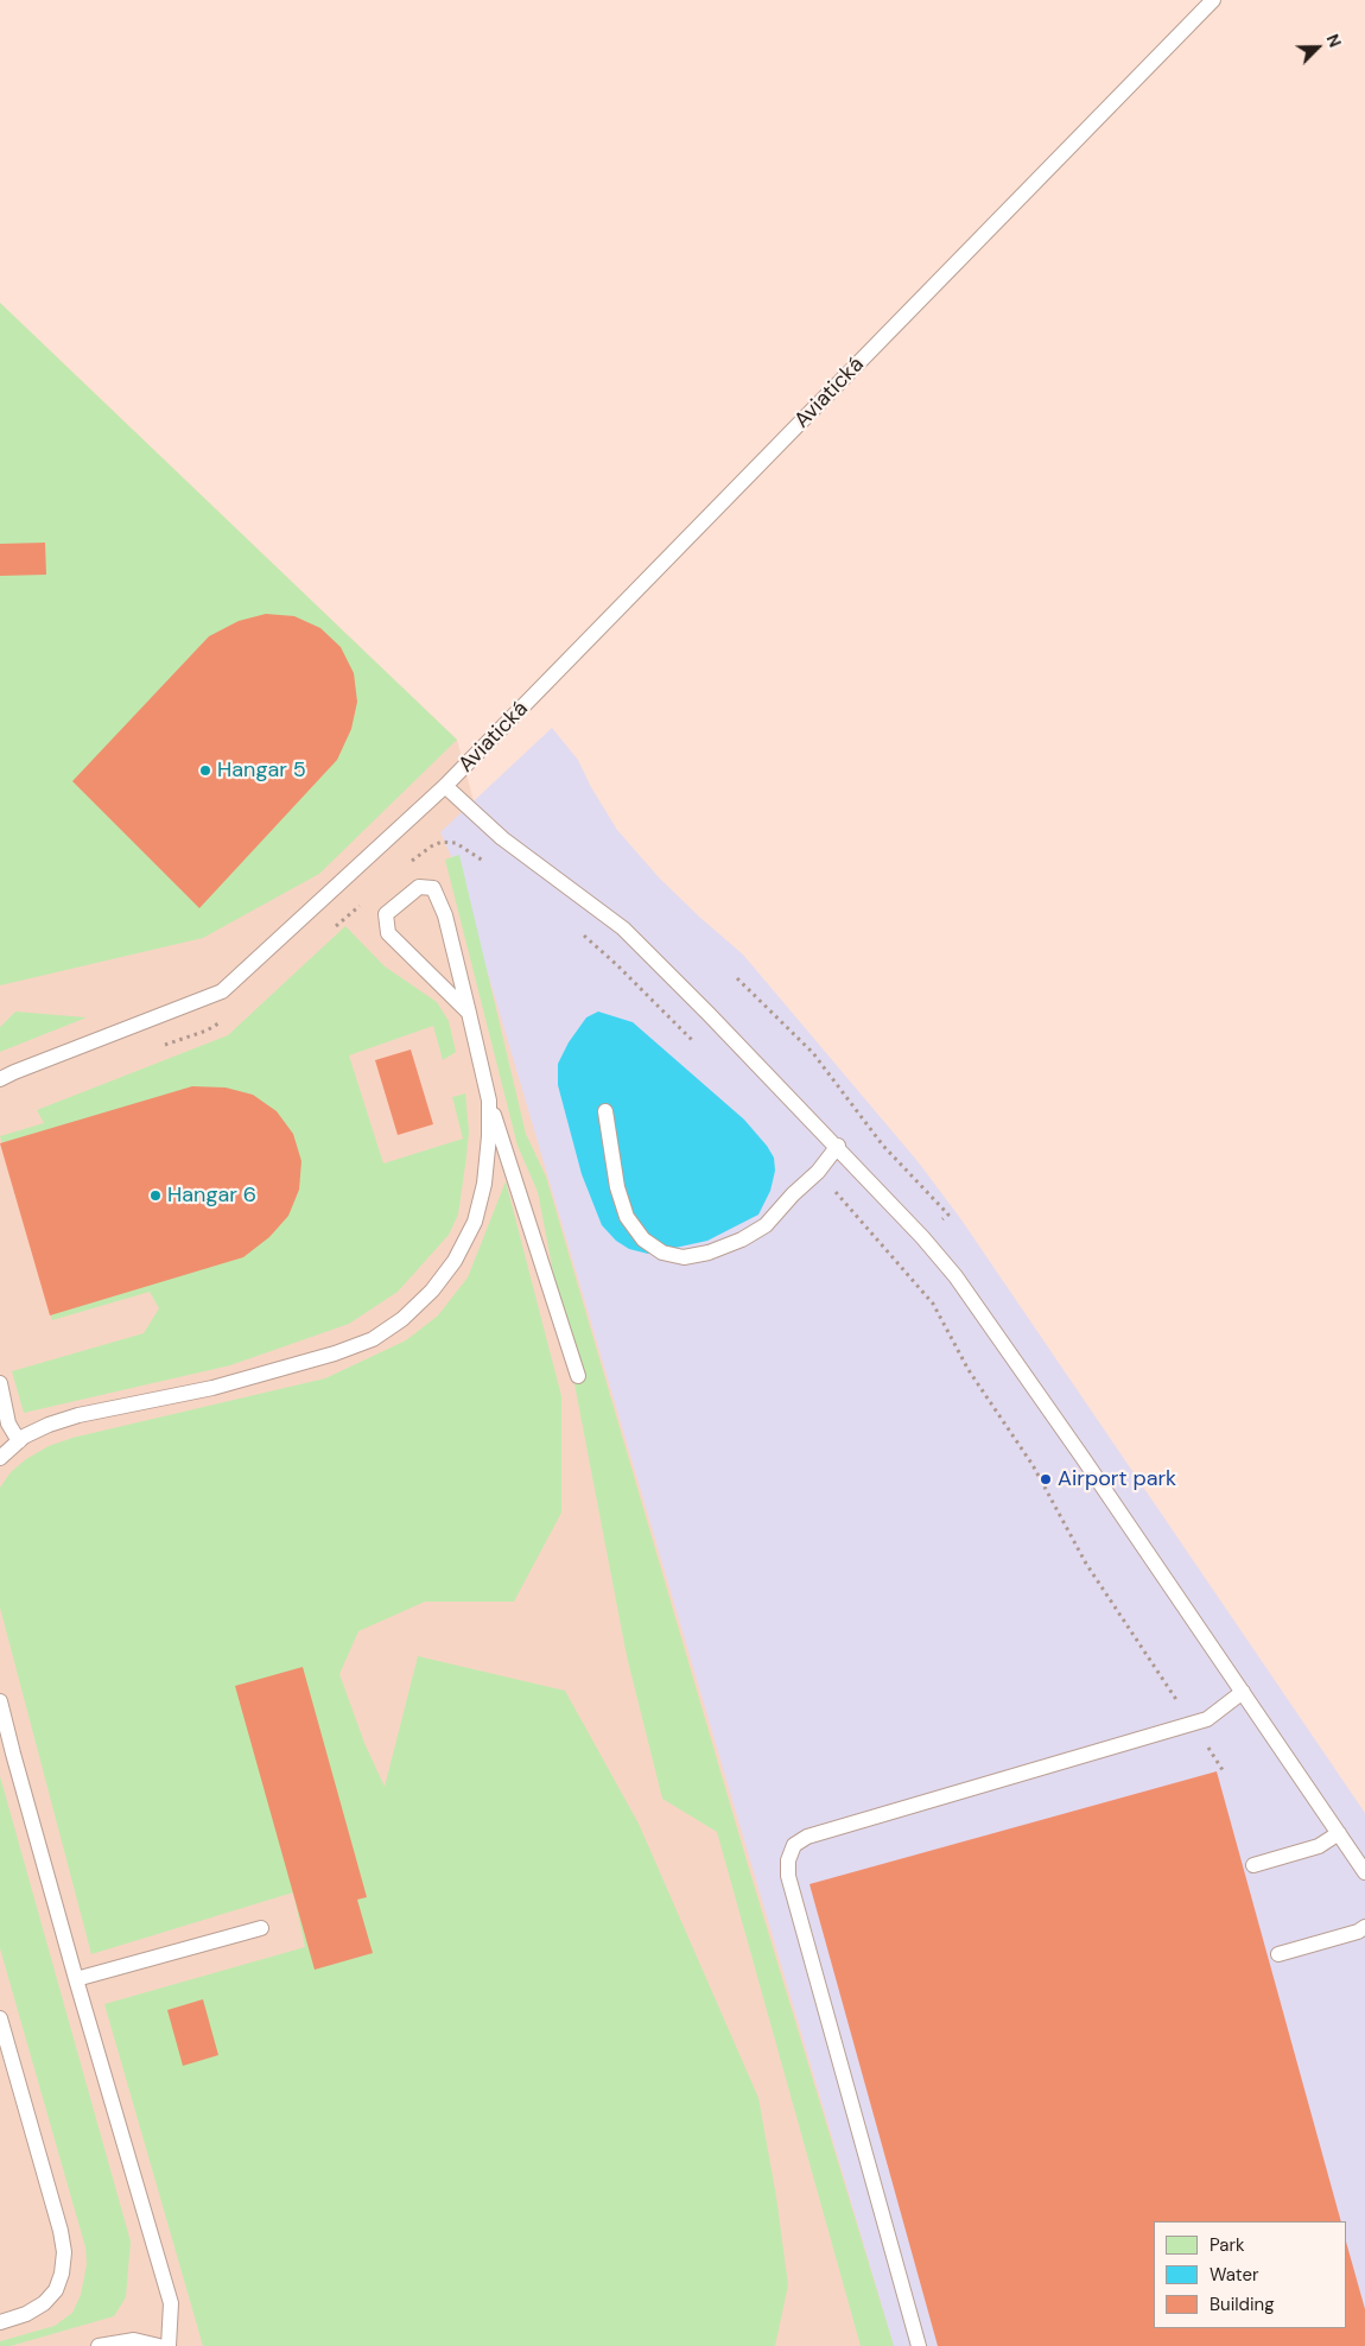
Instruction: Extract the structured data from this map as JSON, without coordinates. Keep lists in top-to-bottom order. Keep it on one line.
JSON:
{"streets":{"lane":["Aviatická"]},"places":["Hangar 5","Hangar 6","Airport park"],"legend":["Park","Water","Building"],"north":"top right"}
